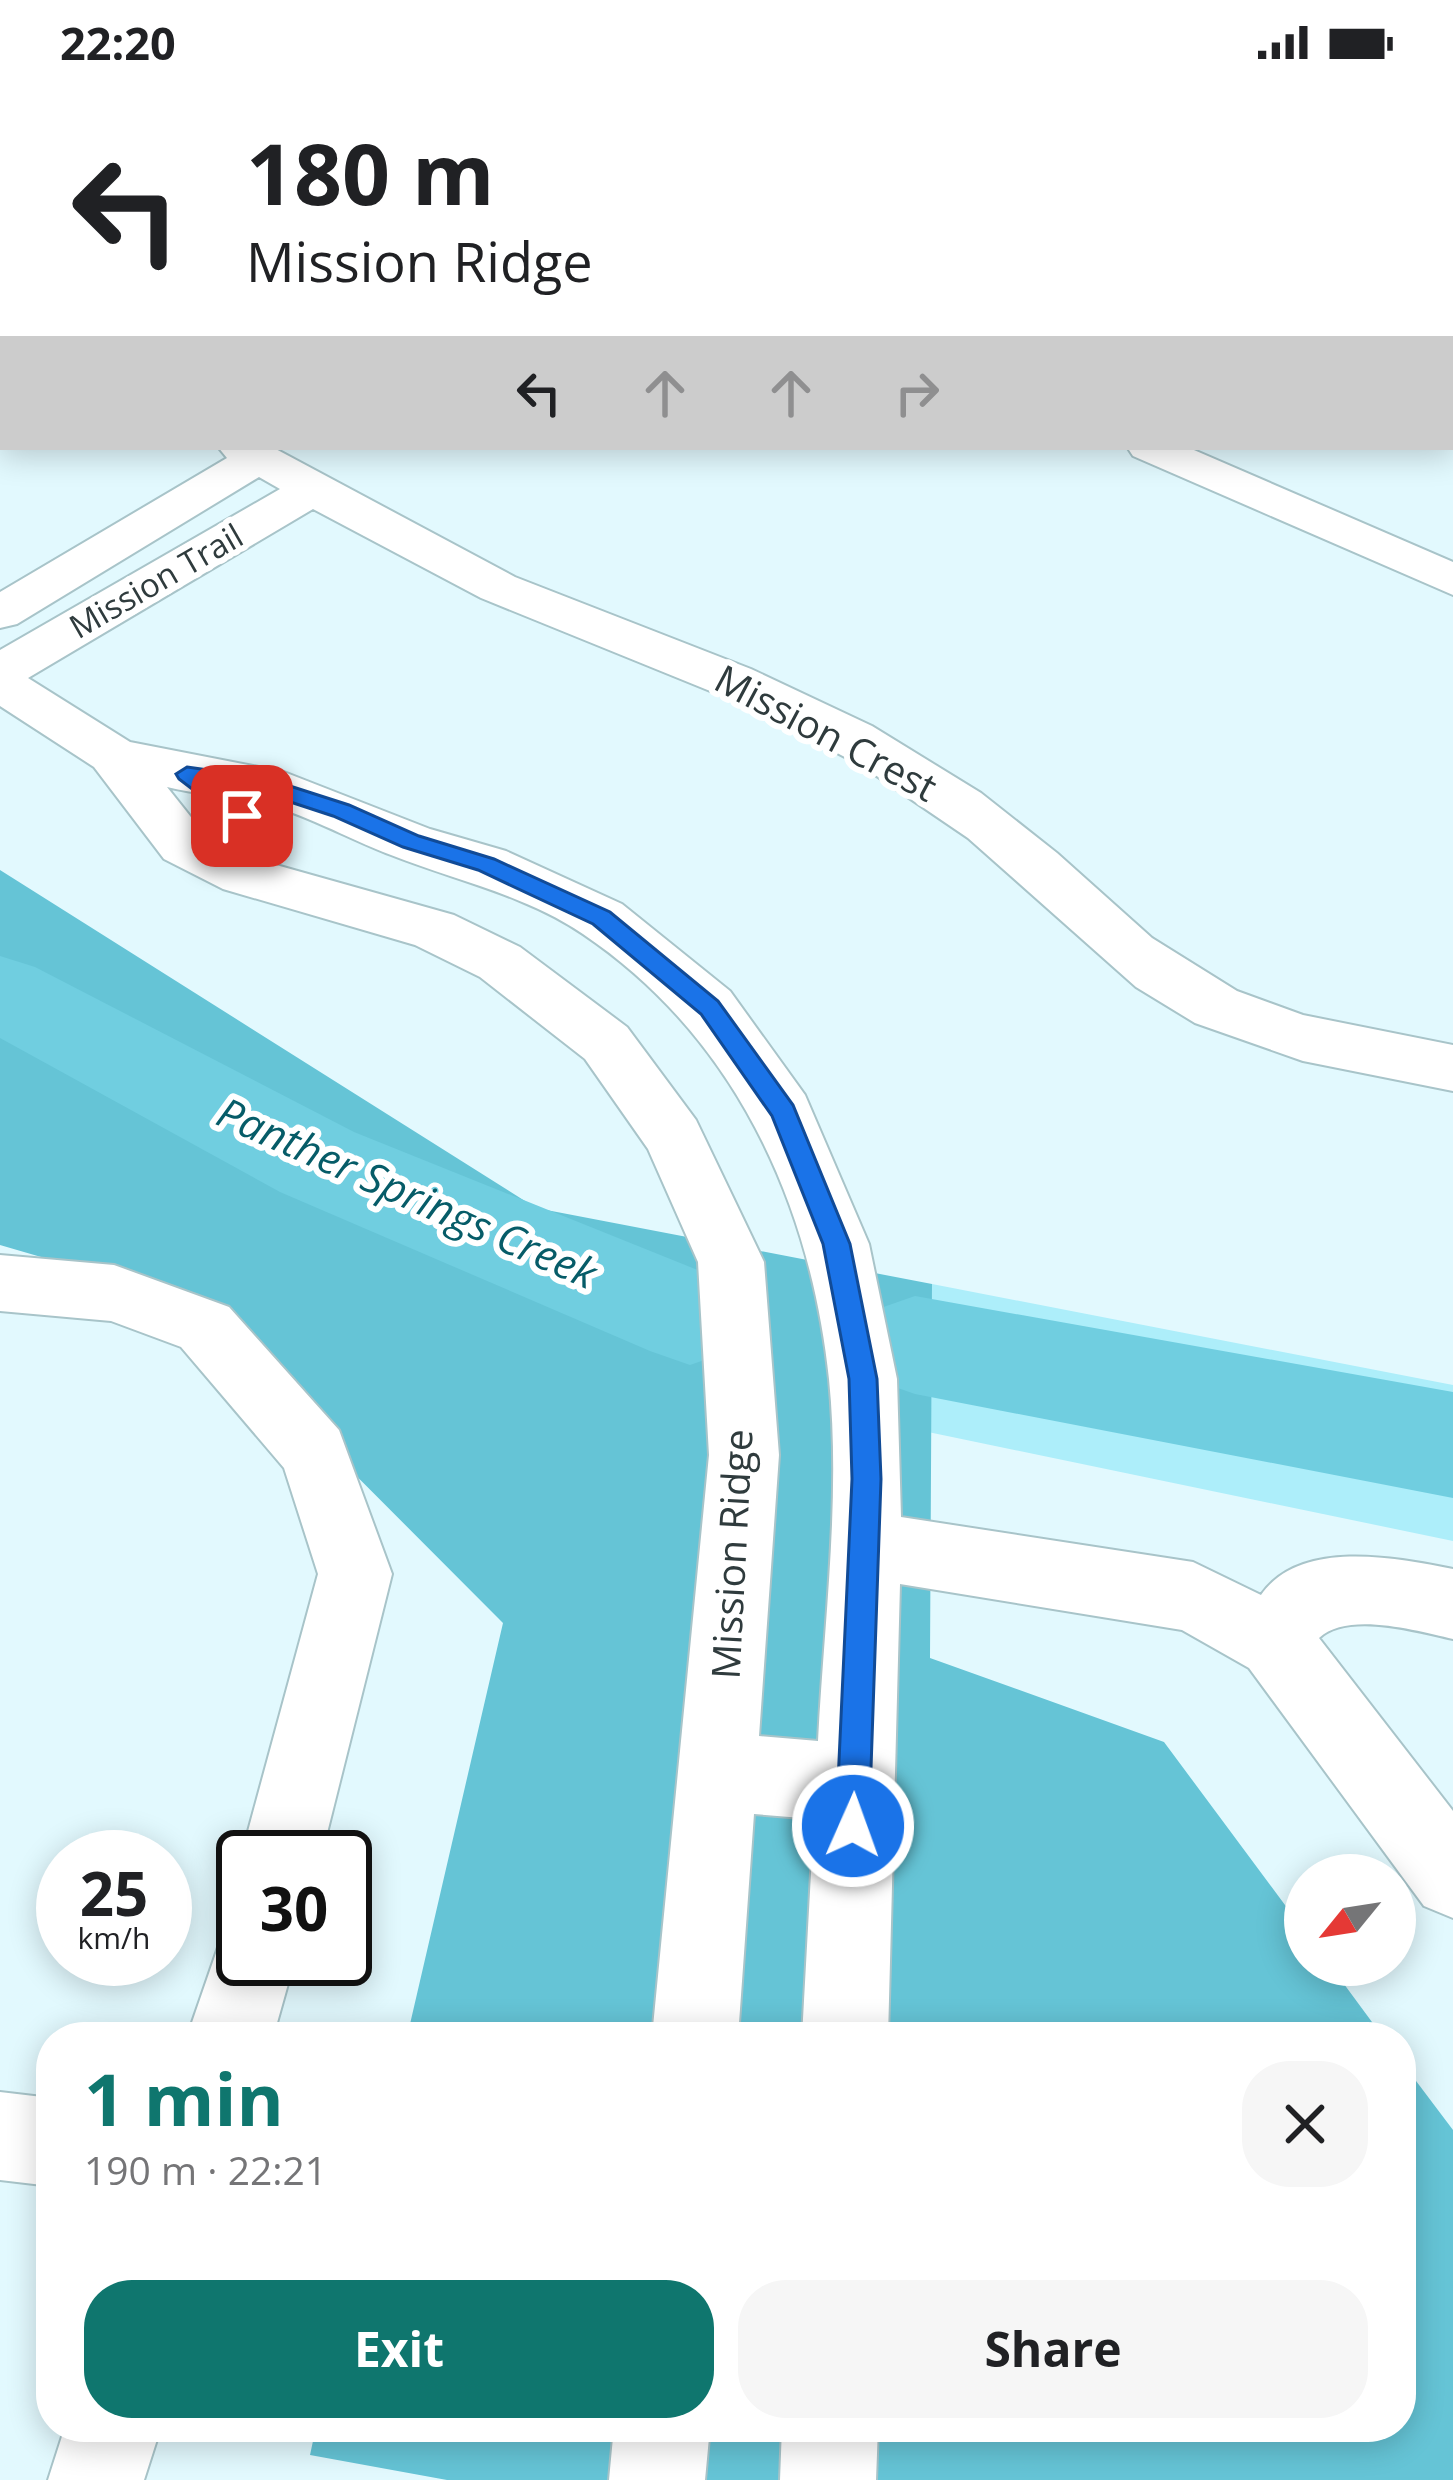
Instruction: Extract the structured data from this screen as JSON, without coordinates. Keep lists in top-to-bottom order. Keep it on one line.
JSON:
{"streets":{"street":["Mission Trail","Mission Crest","Mission Ridge"]},"crossings":[["Mission Trail","Mission Crest"]],"water":["Panther Springs Creek"],"north":"bottom left","page":{"status":"22:20","turn":["180 m","Mission Ridge"],"speed":"25 km/h","limit":"30","heading":["1 min","190 m · 22:21"],"buttons":["Exit","Share"]}}
